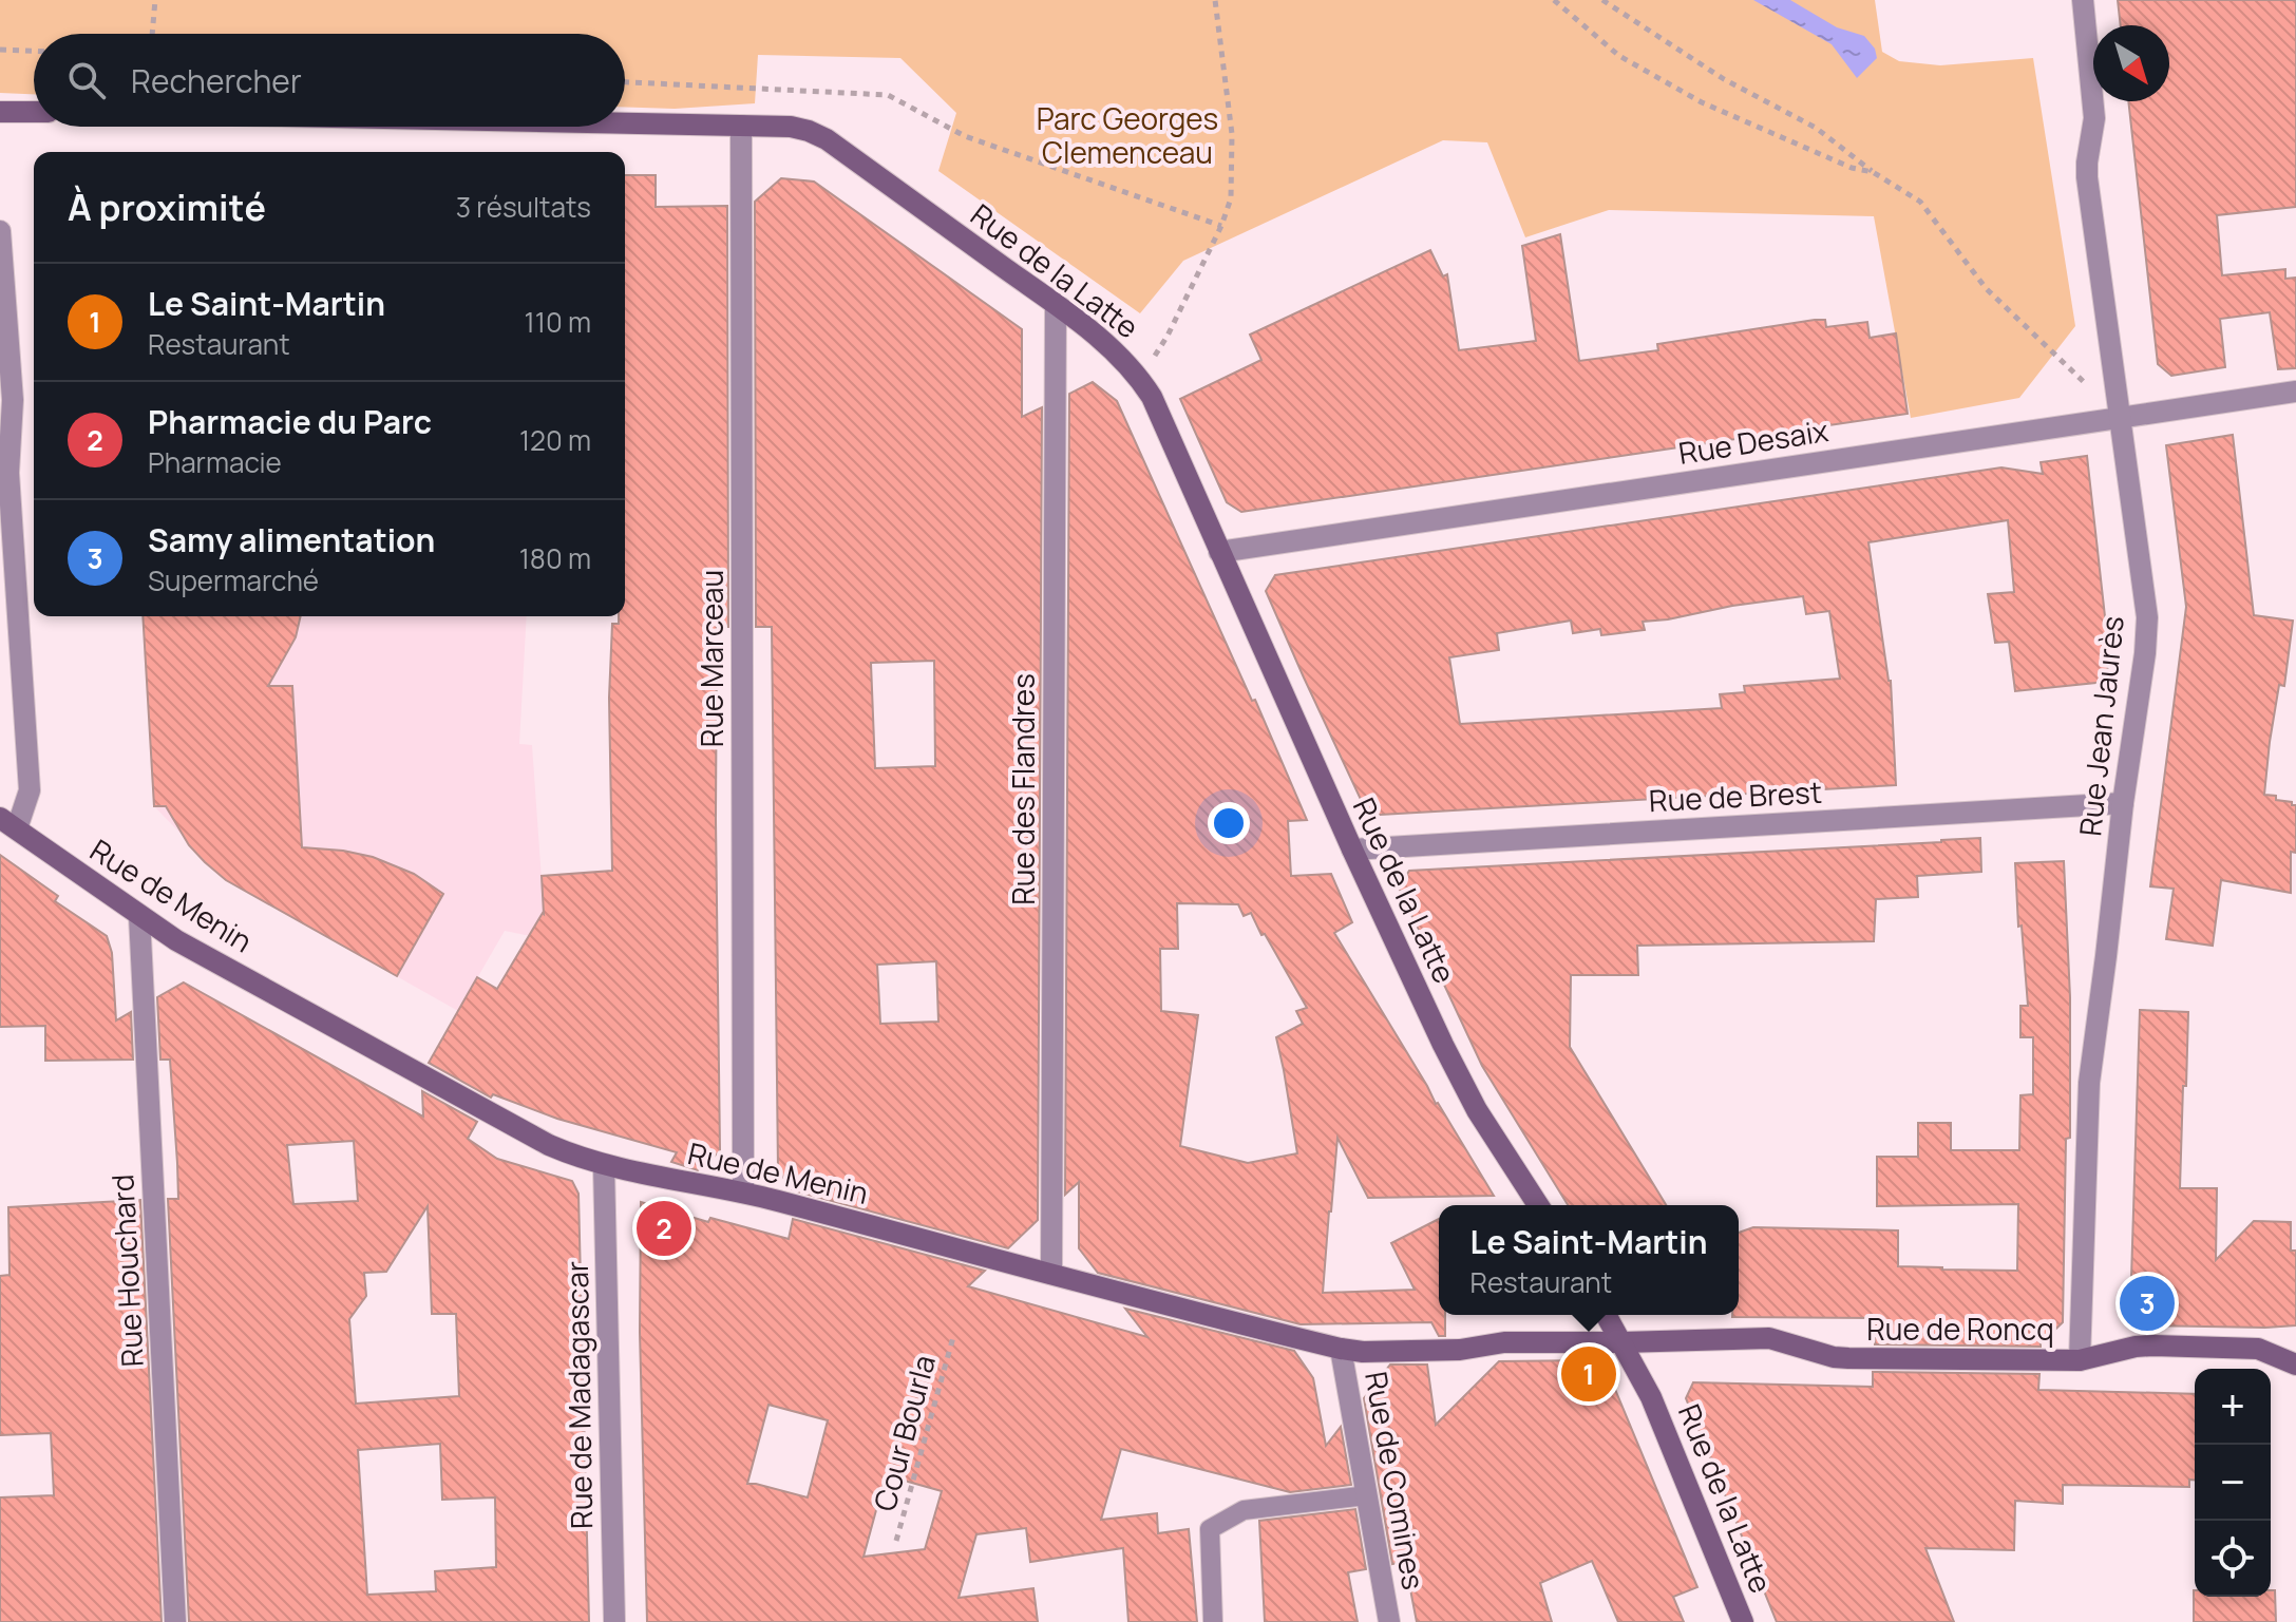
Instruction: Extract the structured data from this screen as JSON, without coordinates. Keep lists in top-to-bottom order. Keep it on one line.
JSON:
{"streets":{"street":["Rue de la Latte","Rue Desaix","Rue Marceau","Rue Jean Jaurès","Rue des Flandres","Rue de Brest","Rue de Menin","Rue Houchard","Rue de Roncq","Rue de Madagascar","Rue de Comines"],"path":["Cour Bourla"]},"crossings":[["Rue de la Latte","Rue Desaix"],["Rue de la Latte","Rue Marceau"],["Rue de la Latte","Rue des Flandres"],["Rue de la Latte","Rue de Brest"],["Rue de la Latte","Rue de Menin"],["Rue de la Latte","Rue de Roncq"],["Rue Desaix","Rue Jean Jaurès"],["Rue Marceau","Rue de Menin"],["Rue Jean Jaurès","Rue de Brest"],["Rue Jean Jaurès","Rue de Roncq"],["Rue des Flandres","Rue de Menin"],["Rue de Menin","Rue Houchard"],["Rue de Menin","Rue de Roncq"],["Rue de Menin","Rue de Madagascar"],["Rue de Menin","Rue de Comines"]],"parks":["Parc Georges Clemenceau"],"north":"bottom right","page":{"search":"Rechercher","heading":["À proximité","3 résultats"],"list":[{"mark":"1","name":"Le Saint-Martin","note":"Restaurant","value":"110 m"},{"mark":"2","name":"Pharmacie du Parc","note":"Pharmacie","value":"120 m"},{"mark":"3","name":"Samy alimentation","note":"Supermarché","value":"180 m"}],"pins":["2","3","1"],"popup":["Le Saint-Martin","Restaurant"],"map_buttons":["+","−"]}}
